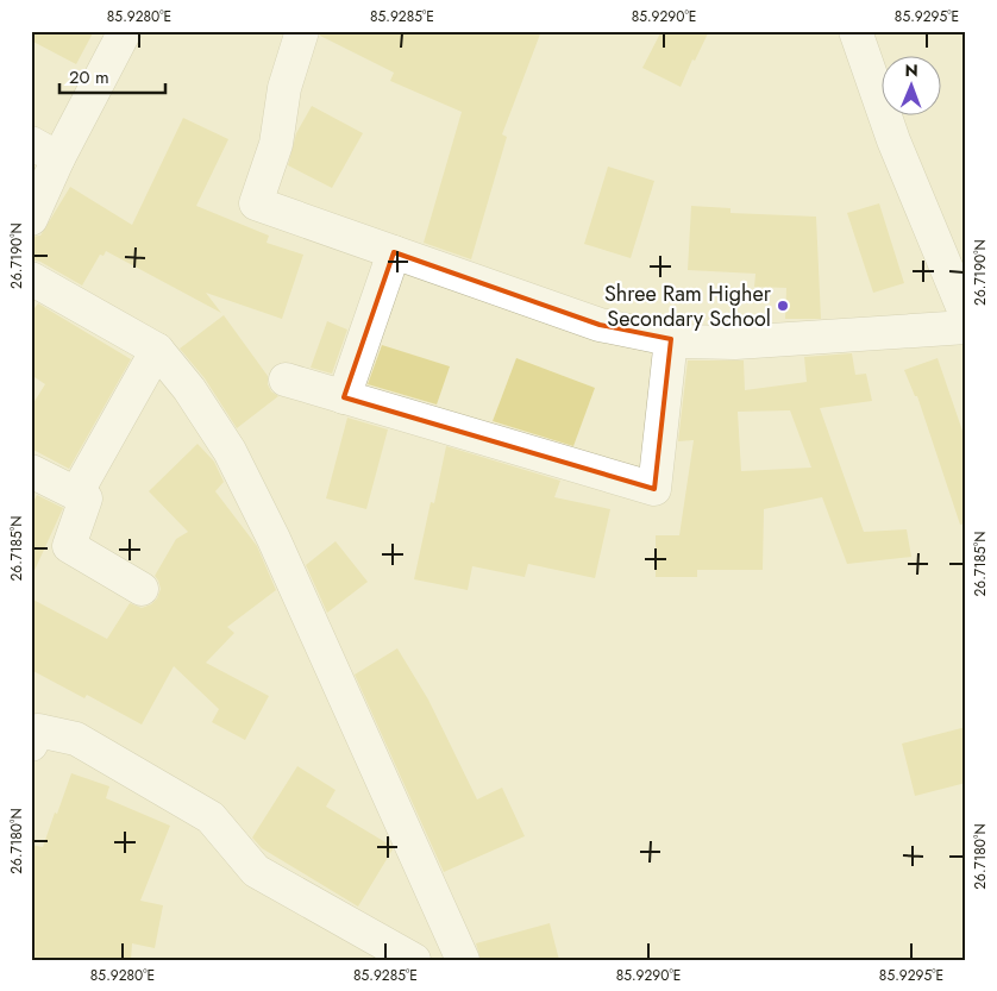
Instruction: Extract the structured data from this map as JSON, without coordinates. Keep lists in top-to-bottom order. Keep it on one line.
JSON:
{"places":["Shree Ram Higher Secondary School"],"scale_bar":"20 m","north":"top","coordinates":["85.9280°E","85.9285°E","85.9290°E","85.9295°E","26.7190°N","26.7185°N","26.7180°N"]}
